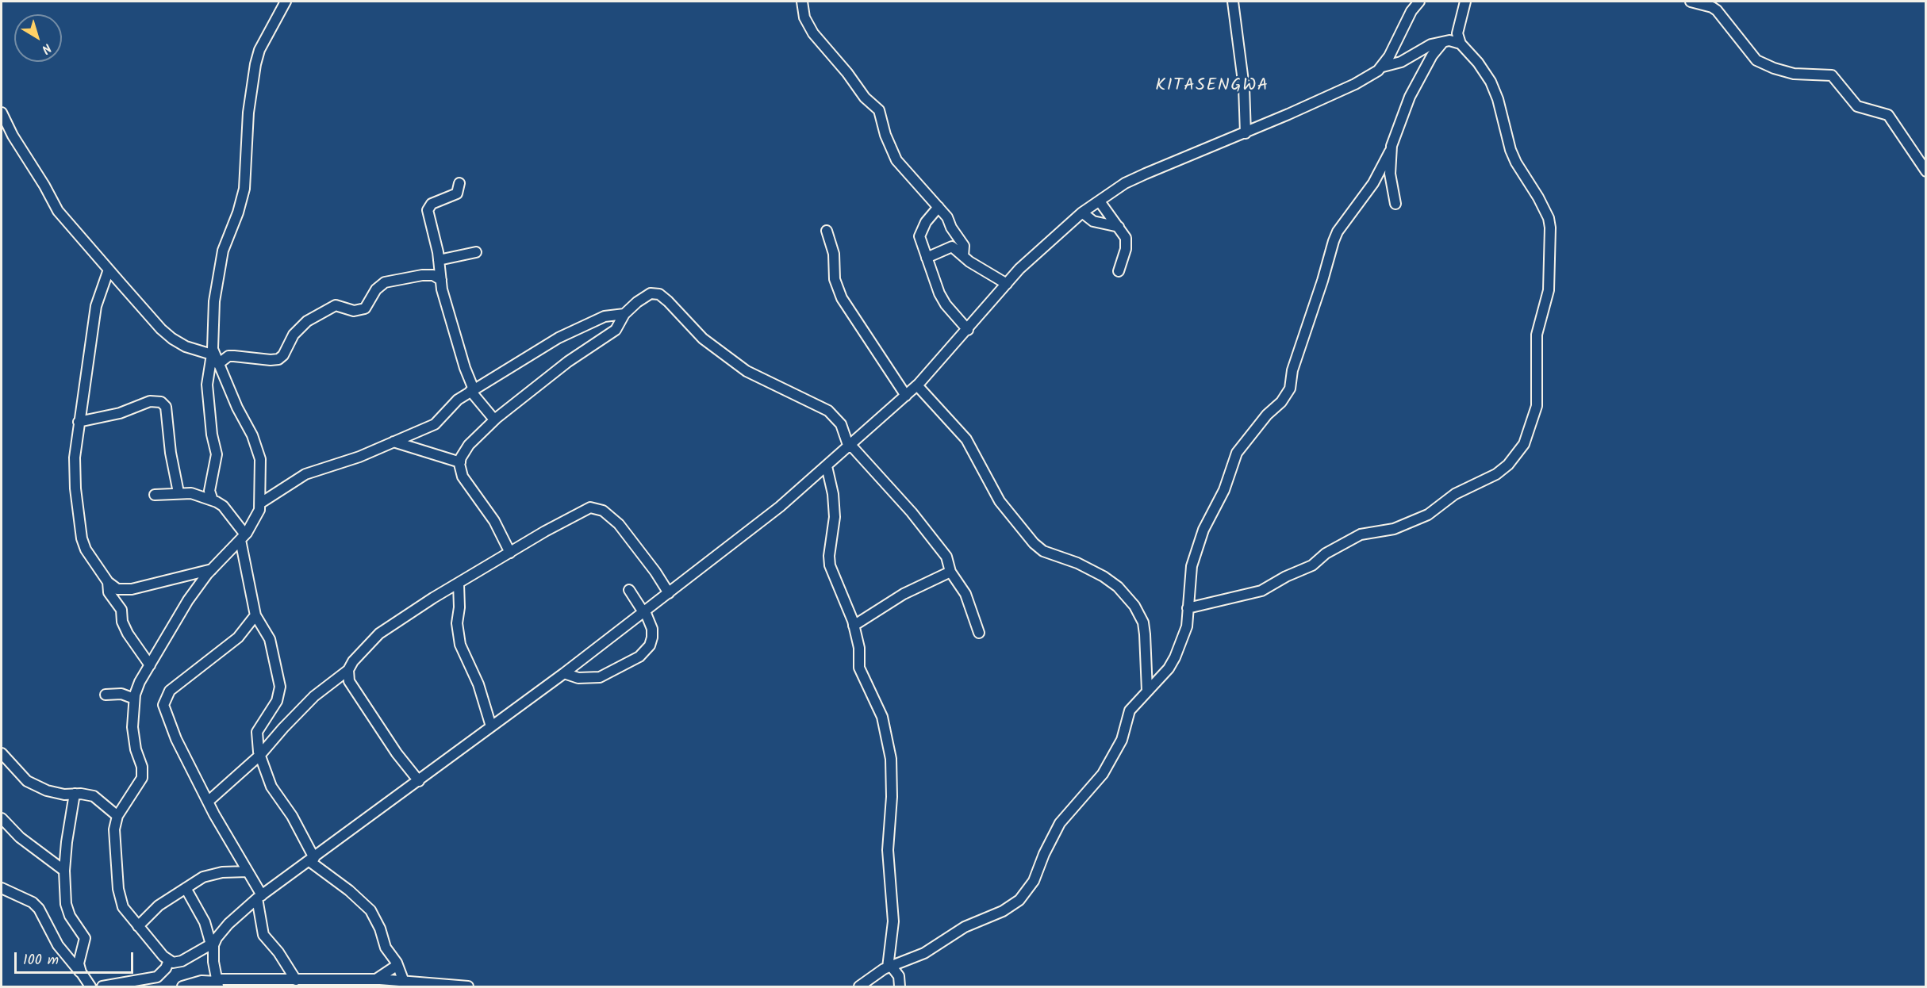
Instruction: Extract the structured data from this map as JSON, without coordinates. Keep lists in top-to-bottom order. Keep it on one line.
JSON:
{"districts":["KITASENGWA"],"scale_bar":"100 m","north":"bottom right"}
